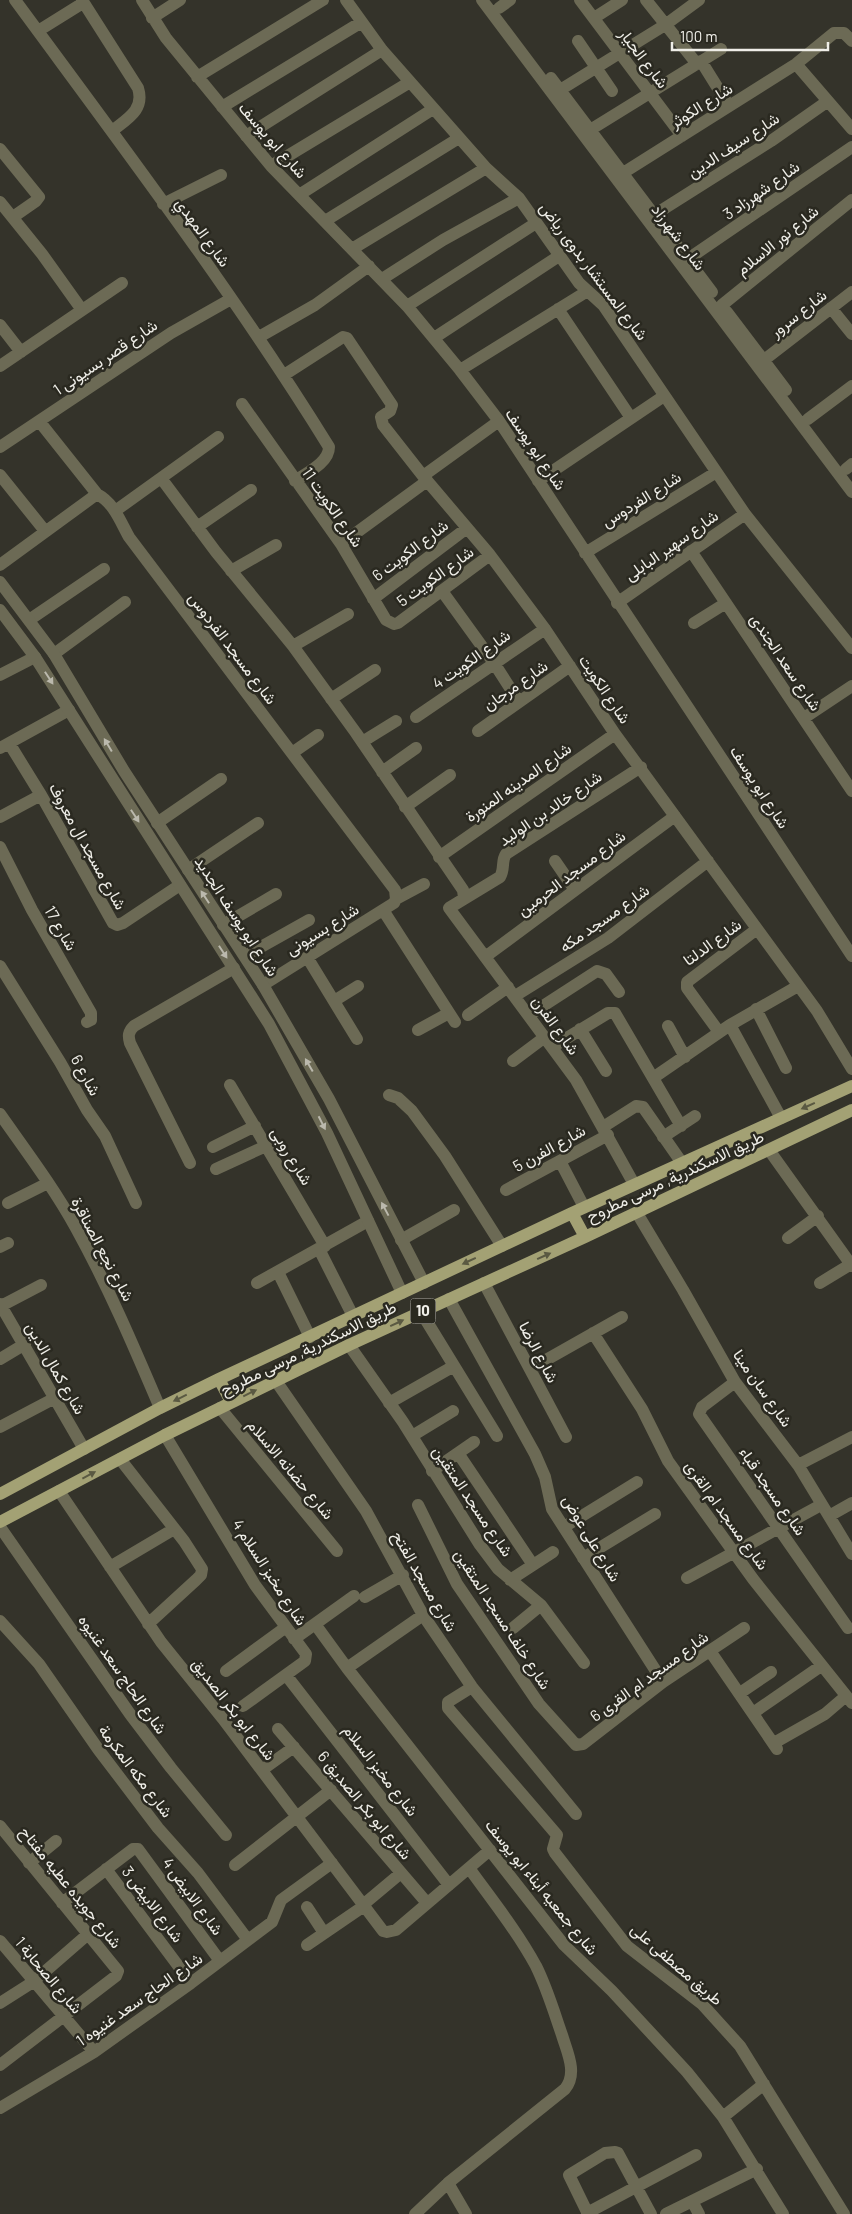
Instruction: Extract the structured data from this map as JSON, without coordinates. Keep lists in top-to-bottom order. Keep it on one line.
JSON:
{"streets":{"main road":["طريق الاسكندرية, مرسى مطروح","10"],"street":["شارع الجيار","شارع الكوثر","شارع ابو يوسف","شارع سيف الدين","شارع شهرزاد 3","شارع المهدي","شارع شهرزاد","شارع نور الاسلام","شارع المستشار بدوى رياض","شارع سرور","شارع قصر بسيونى 1","شارع الفردوس","شارع الكويت 11","شارع سهير البابلى","شارع الكويت 6","شارع الكويت 5","شارع مسجد الفردوس","شارع الكويت 4","شارع سعد الجندى","شارع مرجان","شارع الكويت","شارع المدينه المنورة","شارع خالد بن الوليد","شارع مسجد ال معروف","شارع مسجد الحرمين","شارع ابو يوسف الجديد","شارع مسجد مكه","شارع 17","شارع بسيونى","شارع الدلتا","شارع الفرن","شارع 6","شارع الفرن 5","شارع روبى","شارع نجع الصناقرة","شارع الرضا","شارع كمال الدين","شارع سان مينا","شارع حضانه الاسلام","شارع مسجد قباء","شارع مسجد المتقين","شارع مسجد ام القرى","شارع على عوض","شارع مخبز السلام 4","شارع مسجد الفتح","شارع خلف مسجد المتقين","شارع الحاج سعد غنيوه","شارع مسجد ام القرى 6","شارع ابو بكر الصديق","شارع مخبز السلام","شارع مكه المكرمة","شارع ابو بكر الصديق 6","شارع جويده عطيه مفتاح","شارع جمعيه أبناء ابو يوسف","شارع الابيض 4","شارع الابيض 3","طريق مصطفى على","شارع الصحابة 1","شارع الحاج سعد غنيوه 1"]},"crossings":[["شارع الجيار","شارع الكوثر"],["شارع الكوثر","شارع شهرزاد"],["شارع ابو يوسف","شارع الفردوس"],["شارع ابو يوسف","شارع سهير البابلى"],["شارع سيف الدين","شارع شهرزاد"],["شارع شهرزاد 3","شارع شهرزاد"],["شارع المهدي","شارع قصر بسيونى 1"],["شارع المهدي","شارع الكويت 11"],["شارع المهدي","شارع الكويت"],["شارع شهرزاد","شارع نور الاسلام"],["شارع شهرزاد","شارع سرور"],["شارع المستشار بدوى رياض","شارع الفردوس"],["شارع المستشار بدوى رياض","شارع سهير البابلى"],["شارع قصر بسيونى 1","شارع مسجد الفردوس"],["شارع الكويت 11","شارع الكويت 6"],["شارع الكويت 11","شارع الكويت 5"],["شارع سهير البابلى","شارع سعد الجندى"],["شارع الكويت 6","شارع الكويت"],["شارع الكويت 5","شارع الكويت"],["شارع مسجد الفردوس","شارع بسيونى"],["شارع الكويت 4","شارع الكويت"],["شارع مرجان","شارع الكويت"],["شارع الكويت","شارع المدينه المنورة"],["شارع الكويت","شارع خالد بن الوليد"],["شارع الكويت","شارع مسجد الحرمين"],["شارع الكويت","شارع مسجد مكه"],["شارع الكويت","شارع الدلتا"],["شارع خالد بن الوليد","شارع الفرن"],["شارع مسجد ال معروف","شارع ابو يوسف الجديد"],["شارع مسجد الحرمين","شارع الفرن"],["شارع ابو يوسف الجديد","شارع بسيونى"],["شارع ابو يوسف الجديد","طريق الاسكندرية, مرسى مطروح"],["شارع مسجد مكه","شارع الفرن"],["شارع الدلتا","طريق الاسكندرية, مرسى مطروح"],["شارع الفرن","شارع الفرن 5"],["شارع الفرن","طريق الاسكندرية, مرسى مطروح"],["شارع روبى","طريق الاسكندرية, مرسى مطروح"],["طريق الاسكندرية, مرسى مطروح","شارع نجع الصناقرة"],["طريق الاسكندرية, مرسى مطروح","شارع الرضا"],["طريق الاسكندرية, مرسى مطروح","شارع كمال الدين"],["طريق الاسكندرية, مرسى مطروح","شارع سان مينا"],["طريق الاسكندرية, مرسى مطروح","شارع حضانه الاسلام"],["طريق الاسكندرية, مرسى مطروح","شارع مسجد المتقين"],["طريق الاسكندرية, مرسى مطروح","شارع على عوض"],["طريق الاسكندرية, مرسى مطروح","شارع مخبز السلام 4"],["طريق الاسكندرية, مرسى مطروح","شارع مسجد الفتح"],["طريق الاسكندرية, مرسى مطروح","شارع ابو بكر الصديق"],["شارع سان مينا","شارع مسجد قباء"],["شارع على عوض","شارع مسجد ام القرى 6"],["شارع مخبز السلام 4","شارع مخبز السلام"],["شارع مسجد الفتح","طريق مصطفى على"],["شارع خلف مسجد المتقين","شارع مسجد ام القرى 6"],["شارع ابو بكر الصديق","شارع ابو بكر الصديق 6"],["شارع ابو بكر الصديق","شارع الحاج سعد غنيوه 1"],["شارع مكه المكرمة","شارع الحاج سعد غنيوه 1"],["شارع جويده عطيه مفتاح","شارع الصحابة 1"],["شارع الابيض 4","شارع الابيض 3"],["شارع الابيض 4","شارع الحاج سعد غنيوه 1"],["شارع الابيض 3","شارع الحاج سعد غنيوه 1"],["شارع الصحابة 1","شارع الحاج سعد غنيوه 1"]],"scale_bar":"100 m"}
